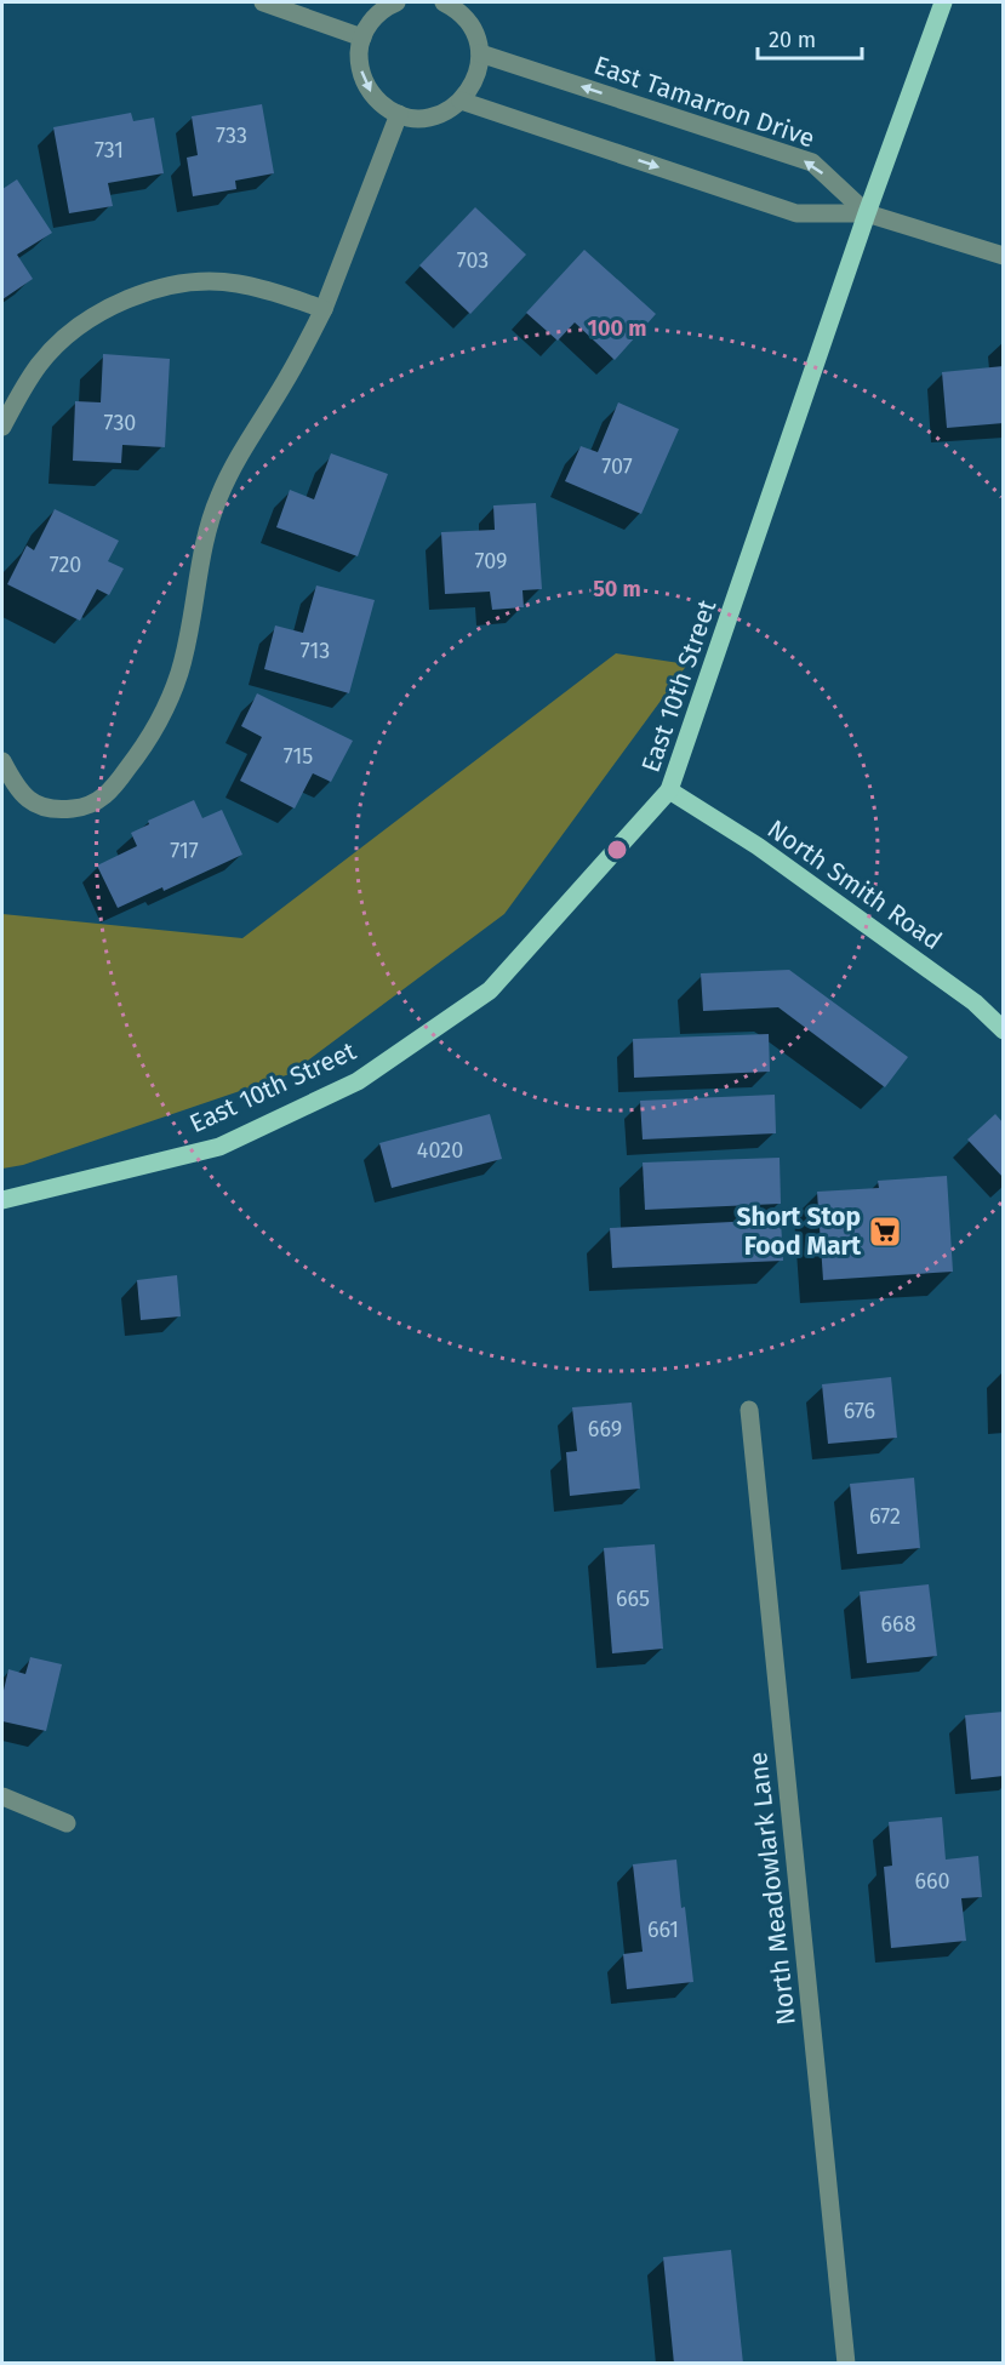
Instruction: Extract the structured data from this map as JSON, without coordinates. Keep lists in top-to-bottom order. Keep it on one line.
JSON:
{"streets":{"main road":["East 10th Street","North Smith Road"],"street":["East Tamarron Drive","North Meadowlark Lane"]},"crossings":[["East Tamarron Drive","East 10th Street"],["East 10th Street","North Smith Road"]],"places":{"supermarket":["Short Stop Food Mart"]},"house_numbers":["733","731","703","730","707","709","720","713","715","717","4020","676","669","672","665","668","660","661"],"scale_bar":"20 m","rings":["100 m","50 m"]}
